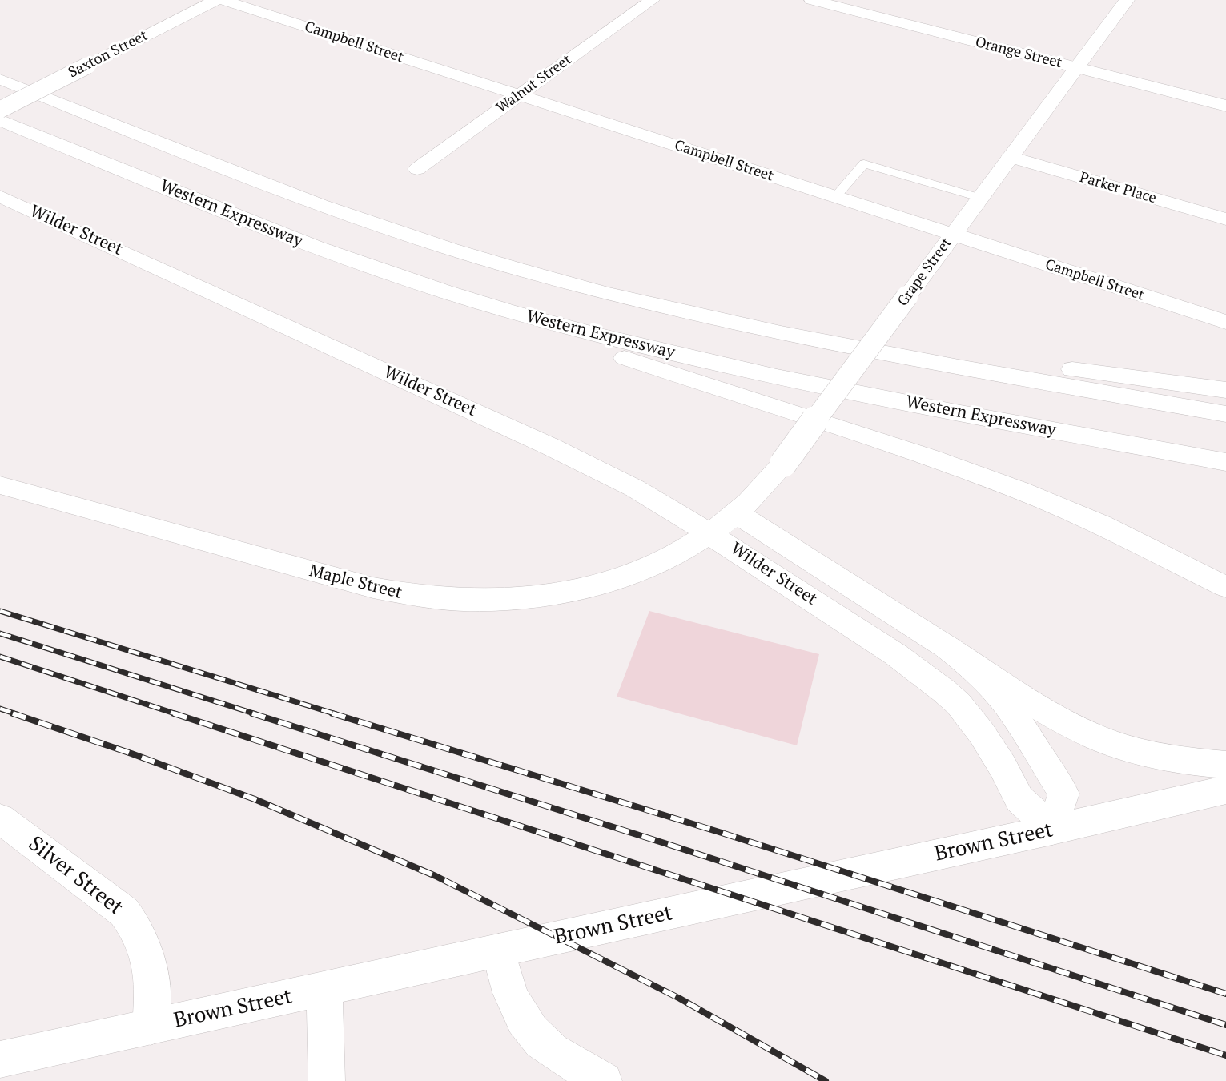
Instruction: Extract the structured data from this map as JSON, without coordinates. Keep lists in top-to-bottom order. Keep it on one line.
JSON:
{"streets":{"main road":["Campbell Street","Orange Street","Saxton Street","Walnut Street","Parker Place","Western Expressway","Wilder Street","Grape Street","Maple Street","Brown Street","Silver Street"]},"crossings":[["Campbell Street","Walnut Street"],["Campbell Street","Grape Street"],["Orange Street","Grape Street"],["Parker Place","Grape Street"],["Wilder Street","Grape Street"],["Wilder Street","Maple Street"],["Wilder Street","Brown Street"],["Grape Street","Maple Street"],["Brown Street","Silver Street"]]}
